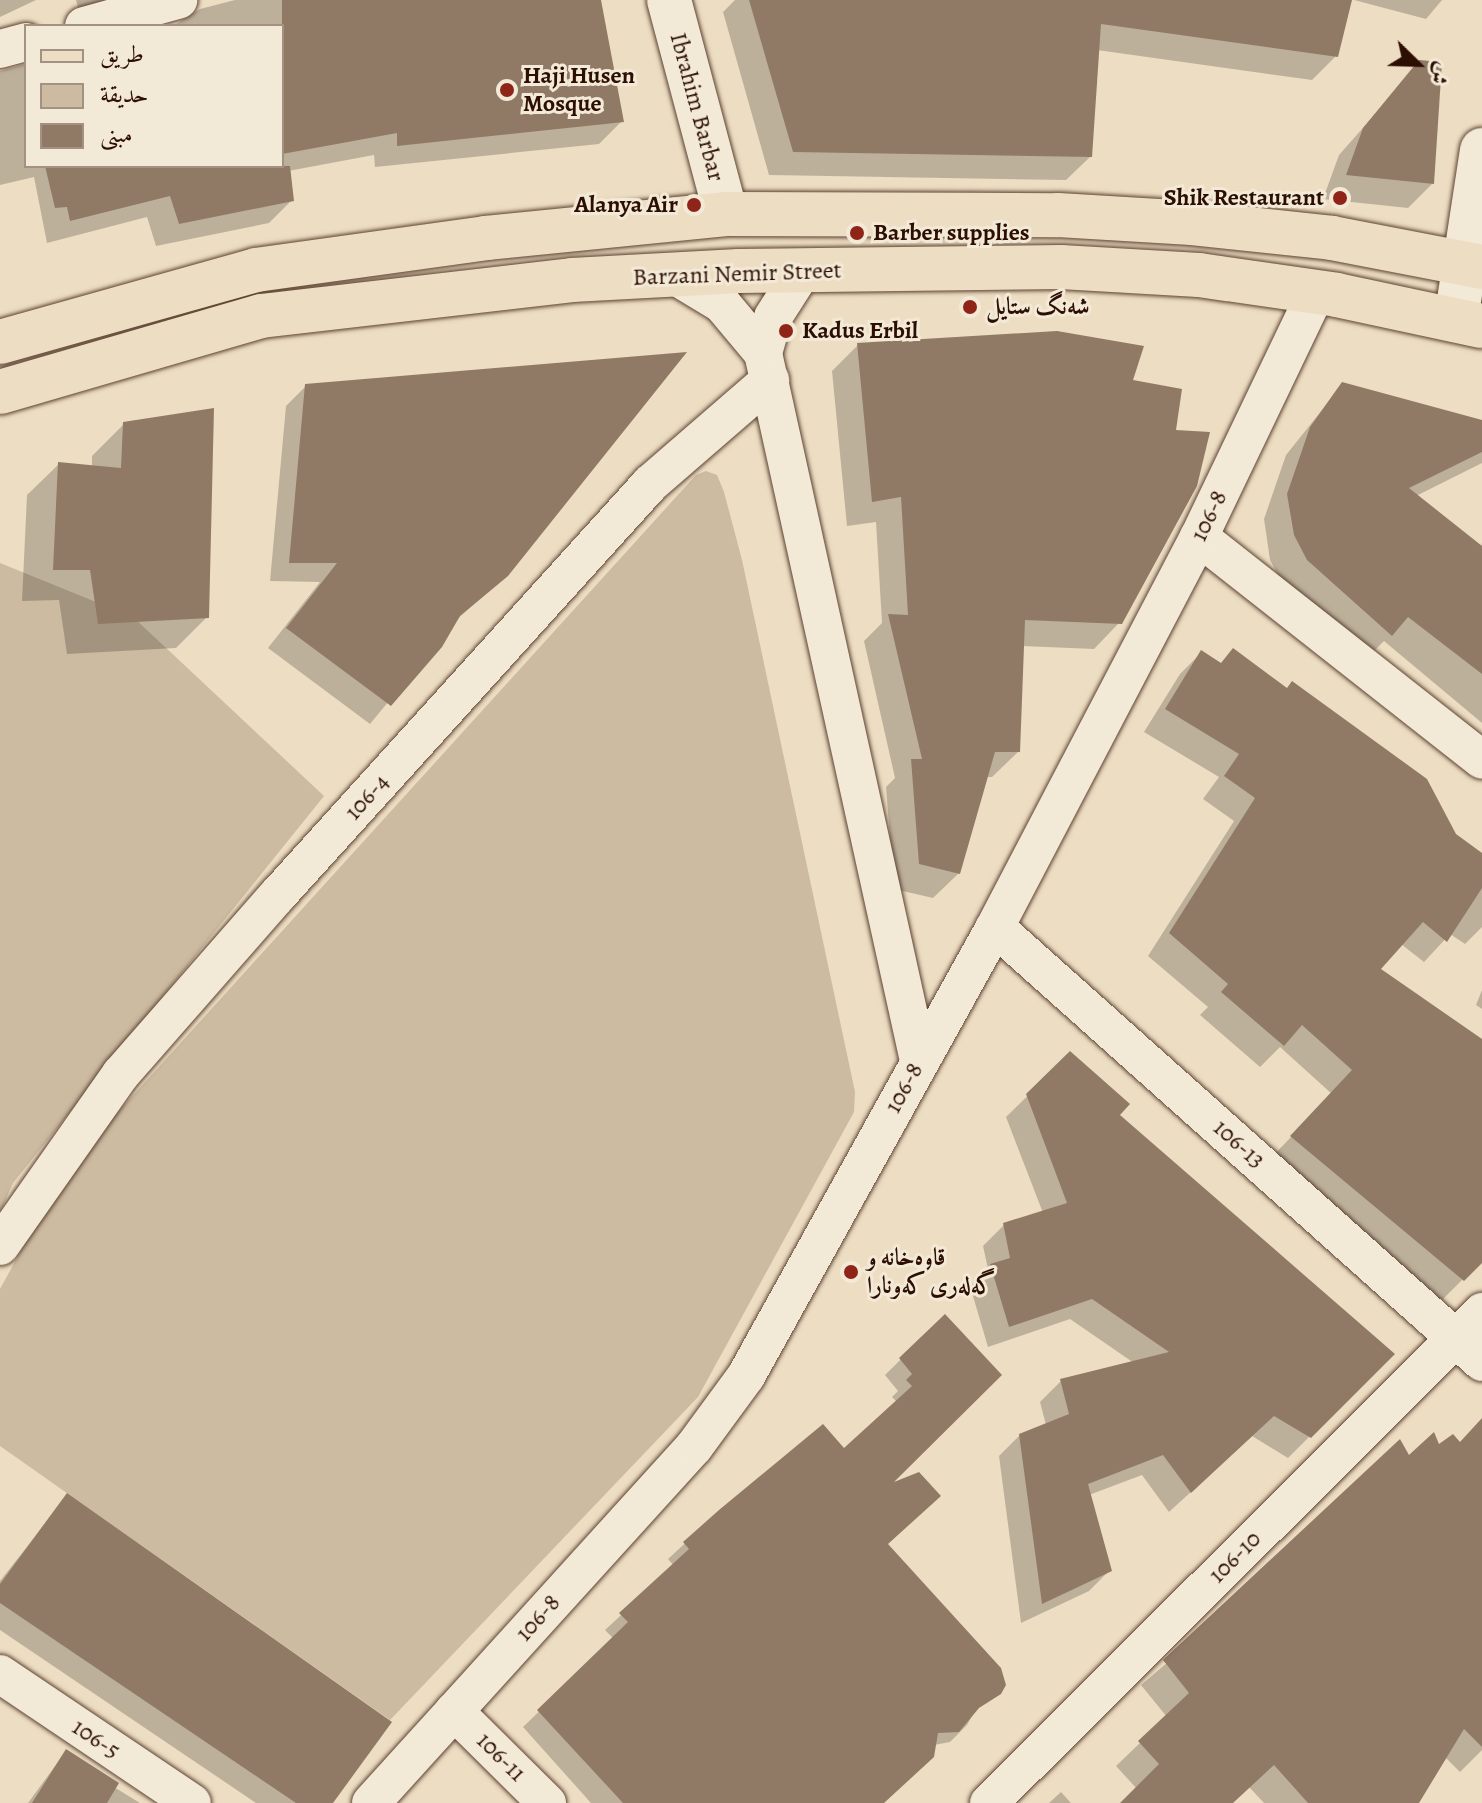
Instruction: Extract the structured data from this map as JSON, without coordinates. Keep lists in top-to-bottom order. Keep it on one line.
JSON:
{"streets":{"main road":["Barzani Nemir Street"],"street":["Ibrahim Barbar","106-8","106-4","106-13","106-10","106-5","106-11"]},"crossings":[["Barzani Nemir Street","106-8"],["106-8","106-13"],["106-8","106-11"],["106-13","106-10"]],"places":["Haji Husen Mosque","Shik Restaurant","Alanya Air","Barber supplies","شەنگ ستایل","Kadus Erbil","قاوەخانە و گەلەری کەونارا"],"legend":["طريق","حديقة","مبنى"],"north":"bottom right"}
